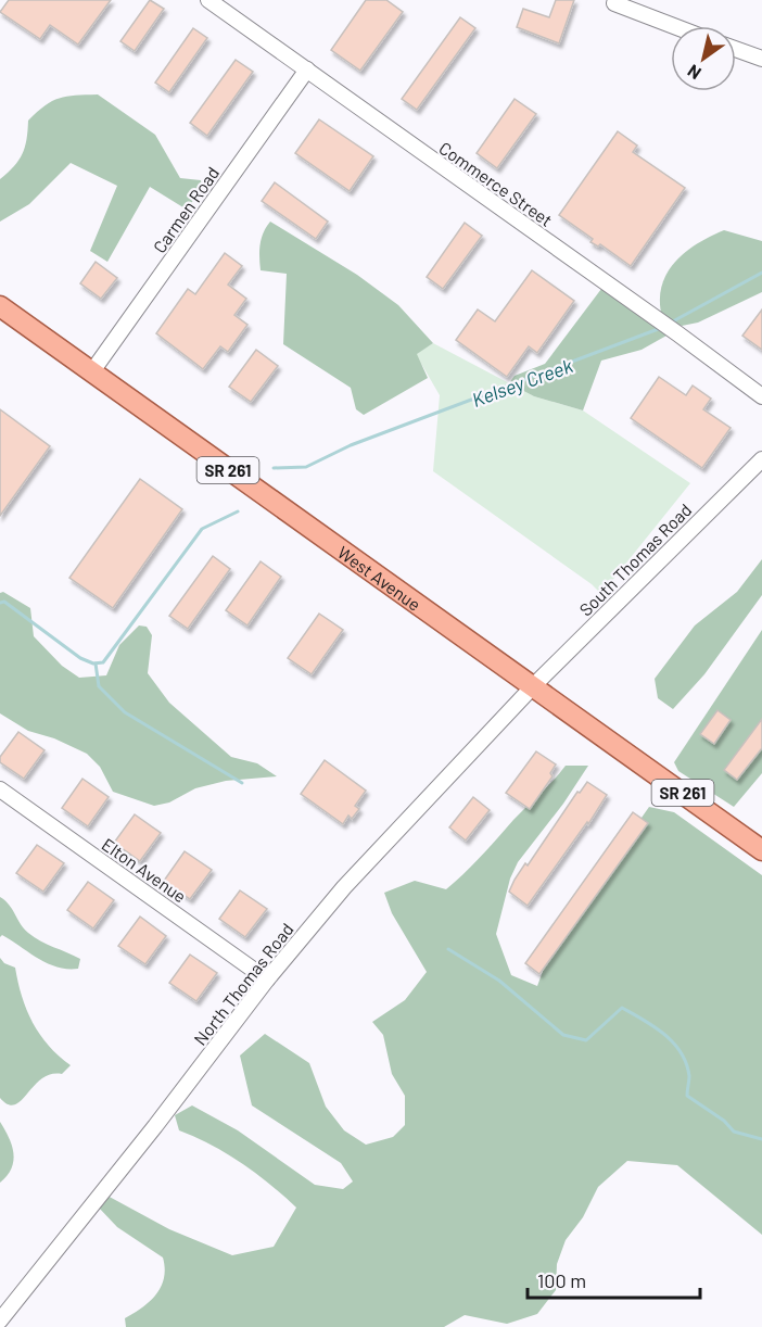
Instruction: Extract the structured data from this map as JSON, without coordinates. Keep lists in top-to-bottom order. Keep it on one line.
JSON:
{"streets":{"main road":["SR 261","West Avenue"],"street":["Commerce Street","Carmen Road","South Thomas Road","Elton Avenue","North Thomas Road"]},"crossings":[["Commerce Street","Carmen Road"],["Carmen Road","West Avenue"],["South Thomas Road","West Avenue"],["South Thomas Road","North Thomas Road"],["West Avenue","North Thomas Road"],["Elton Avenue","North Thomas Road"]],"water":["Kelsey Creek"],"scale_bar":"100 m","north":"bottom left"}
